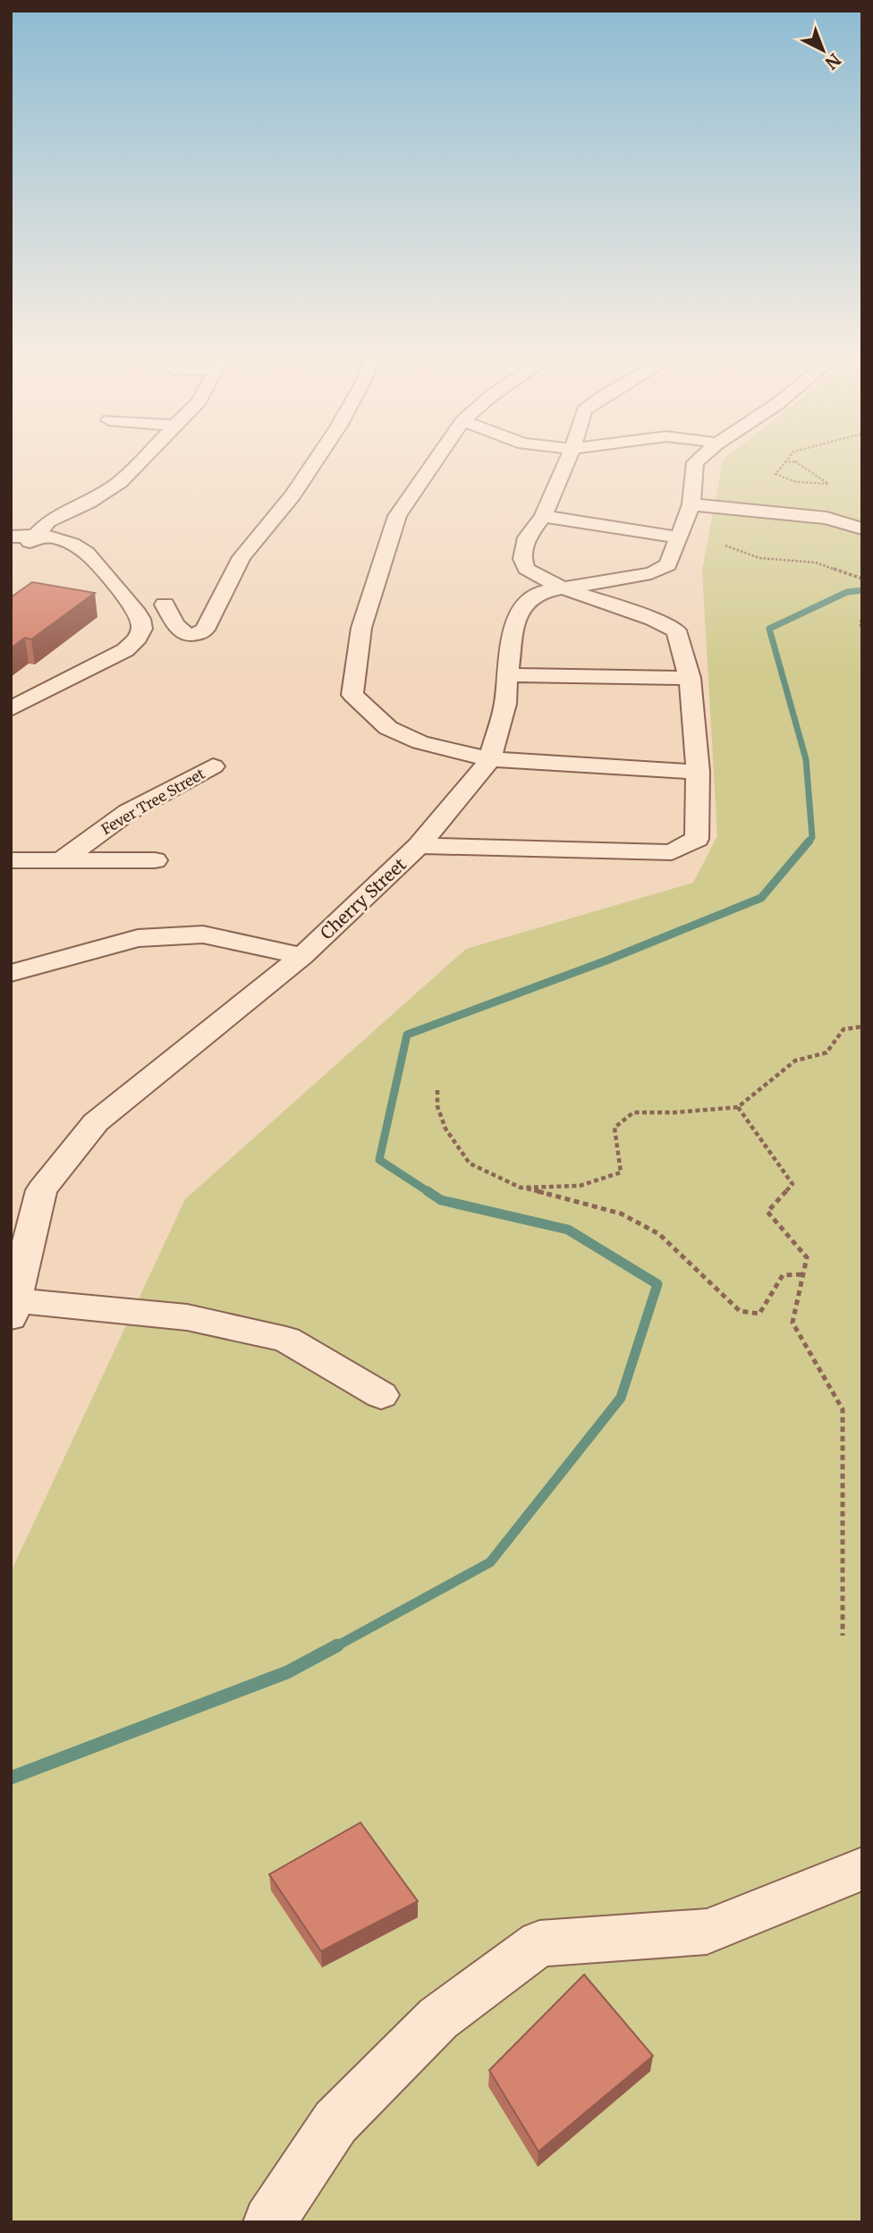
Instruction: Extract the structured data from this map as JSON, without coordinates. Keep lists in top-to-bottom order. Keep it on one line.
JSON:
{"streets":{"street":["Fever Tree Street","Cherry Street"]},"north":"bottom right"}
